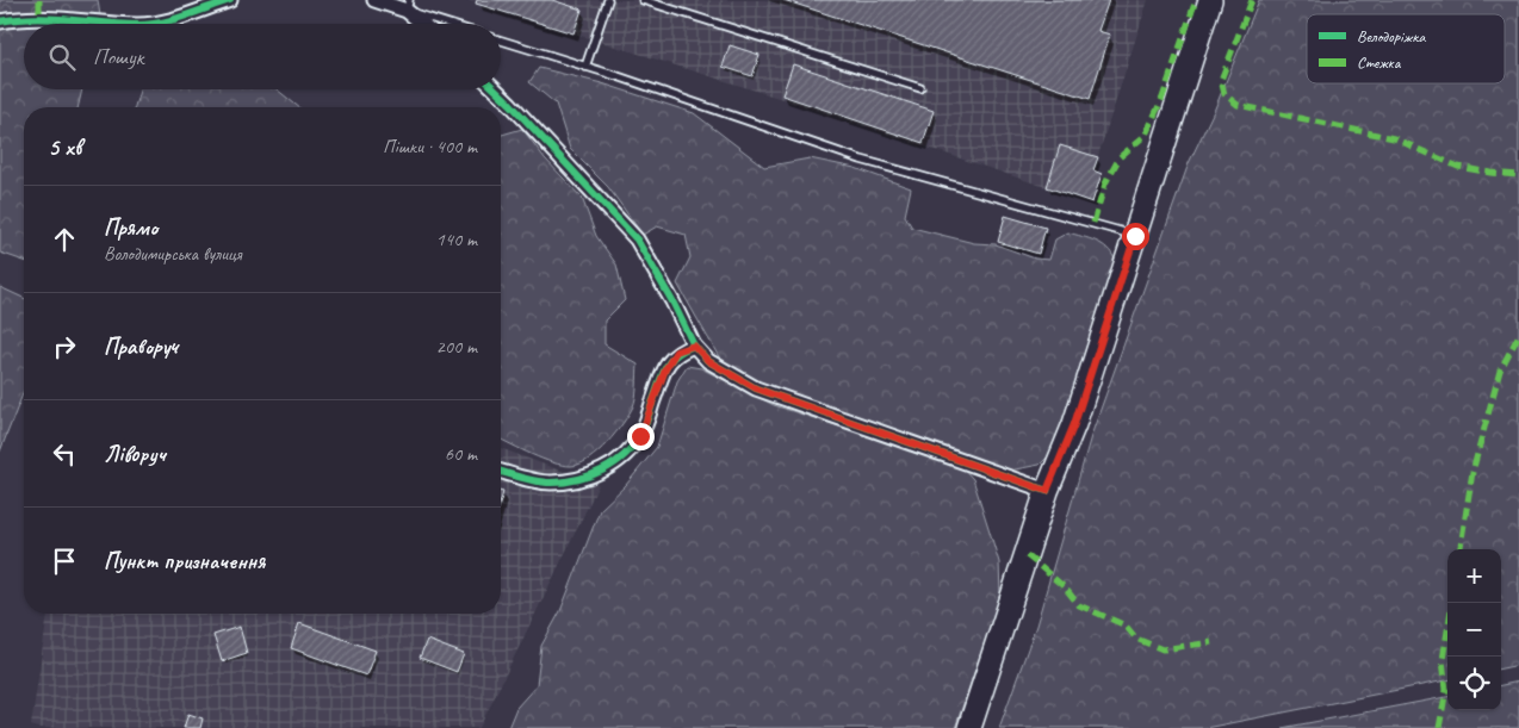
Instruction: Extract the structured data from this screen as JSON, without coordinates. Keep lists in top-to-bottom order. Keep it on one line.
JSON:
{"legend":["Велодоріжка","Стежка"],"page":{"search":"Пошук","heading":["5 хв","Пішки · 400 m"],"list":[["Прямо","Володимирська вулиця","140 m"],["Праворуч","200 m"],["Ліворуч","60 m"],"Пункт призначення"],"map_buttons":["+","−"]}}
